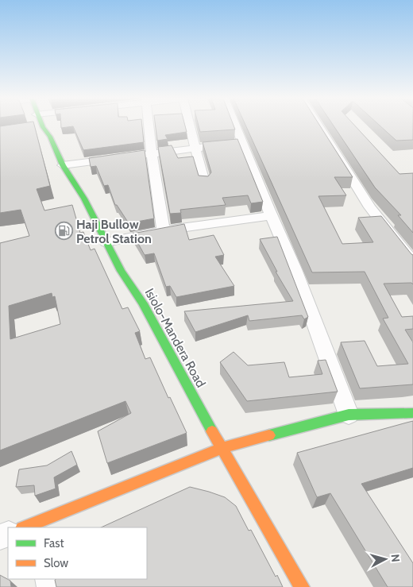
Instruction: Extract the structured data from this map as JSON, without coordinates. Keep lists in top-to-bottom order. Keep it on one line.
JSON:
{"streets":{"main road":["Isiolo-Mandera Road"]},"places":{"fuel station":["Haji Bullow Petrol Station"]},"legend":["Fast","Slow"],"north":"right"}
